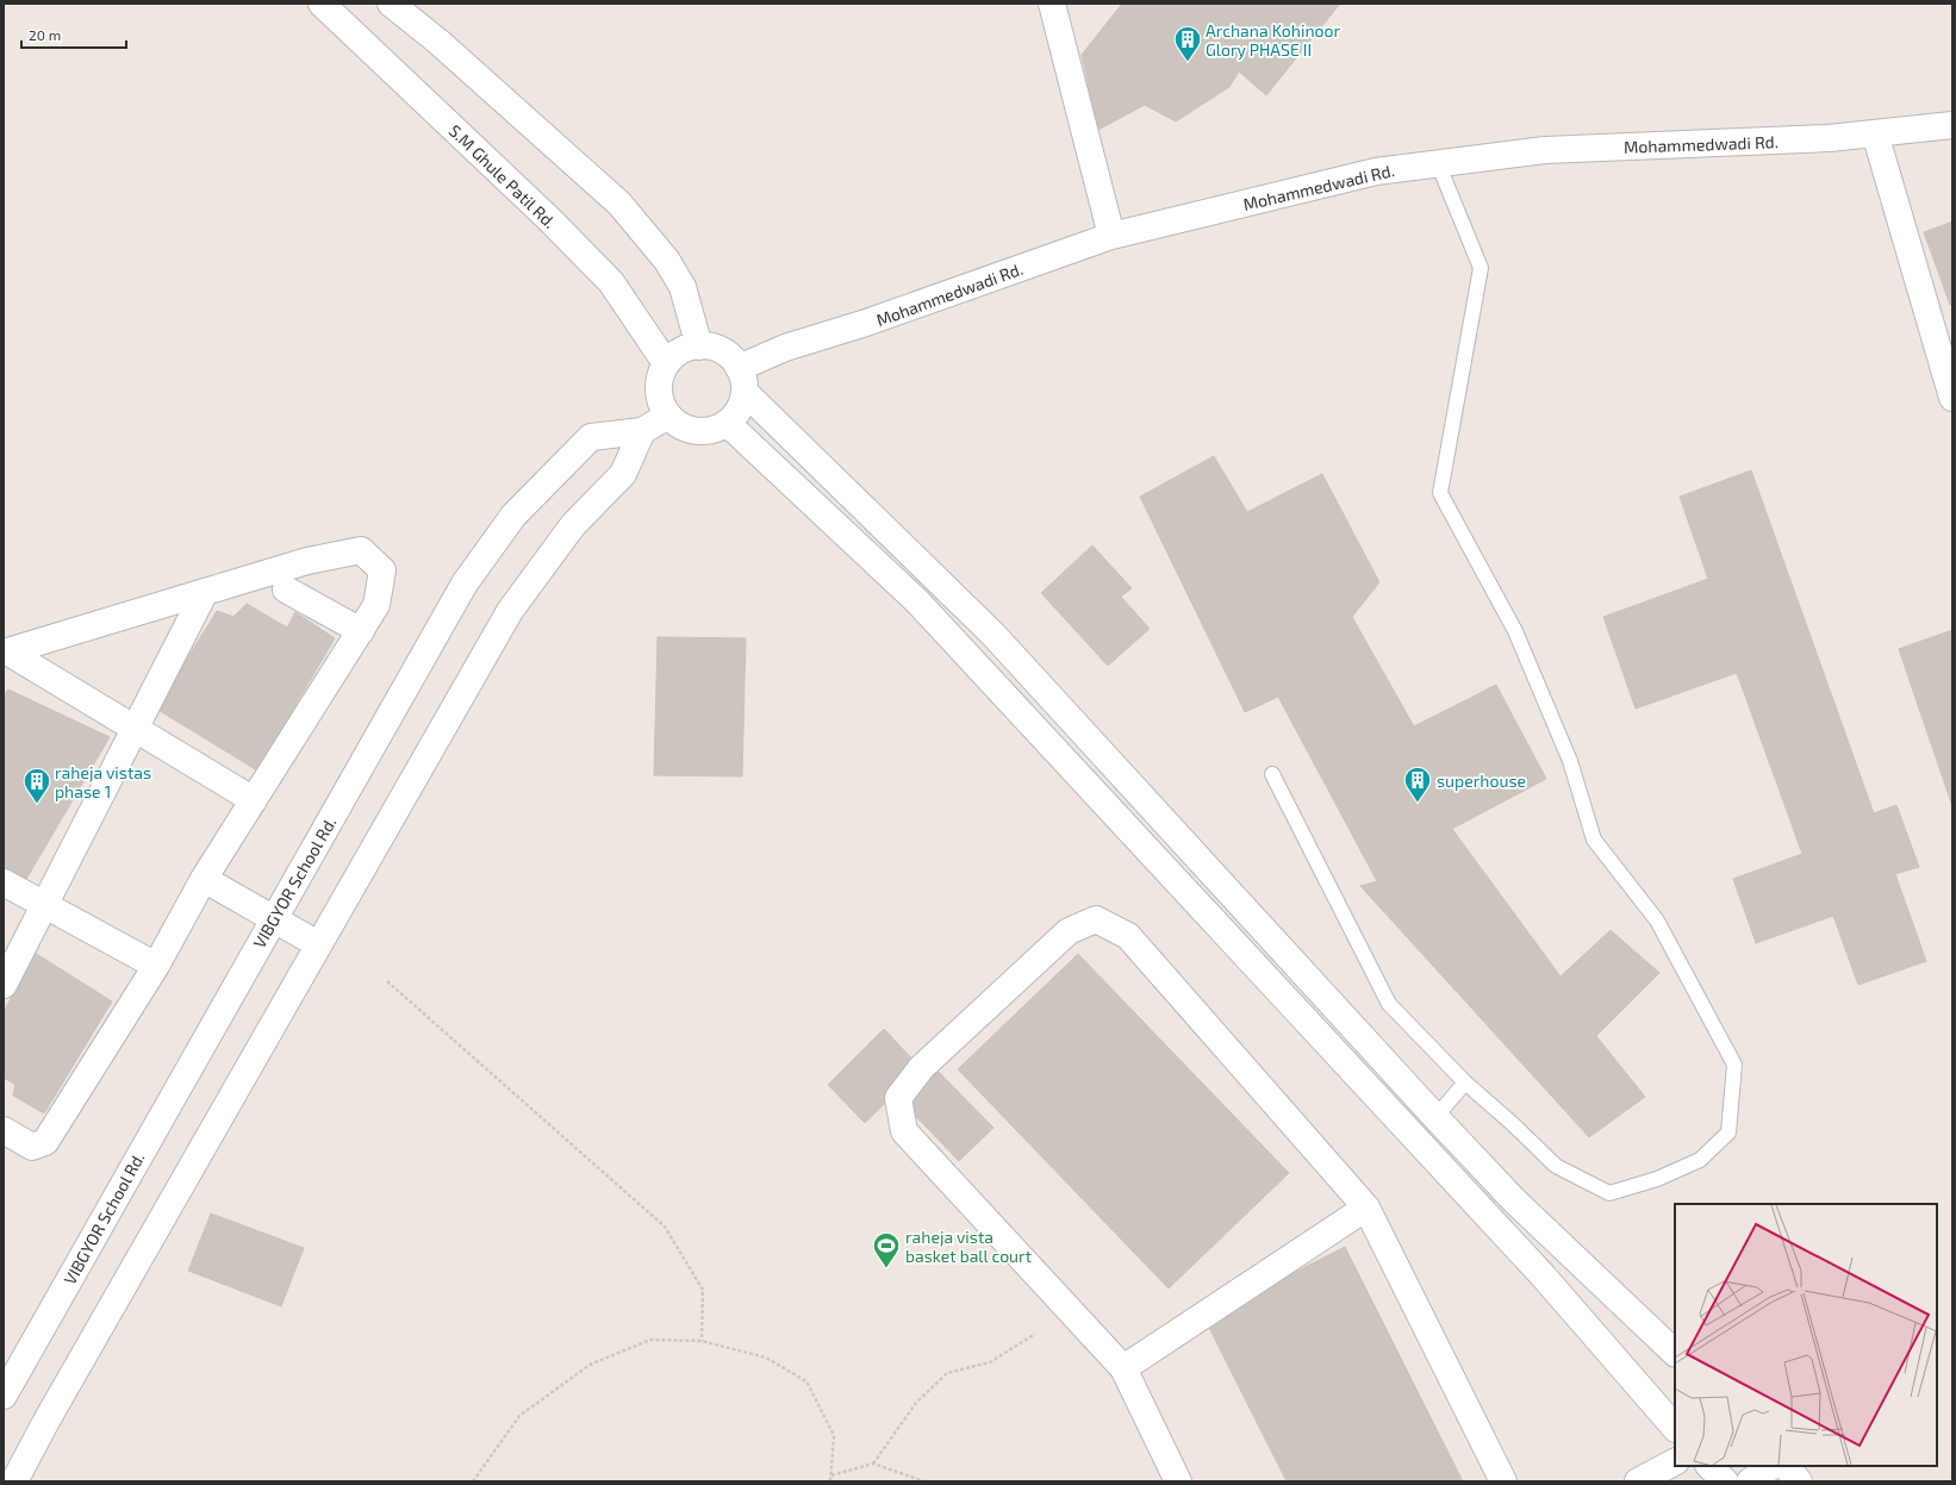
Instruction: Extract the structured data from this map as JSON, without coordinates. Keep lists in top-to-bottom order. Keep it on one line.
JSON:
{"streets":{"street":["Mohammedwadi Rd.","S.M Ghule Patil Rd.","VIBGYOR School Rd."]},"crossings":[["Mohammedwadi Rd.","S.M Ghule Patil Rd."]],"places":{"building":["Archana Kohinoor Glory PHASE II","superhouse","raheja vistas phase 1"],"sports":["raheja vista basket ball court"]},"scale_bar":"20 m"}
